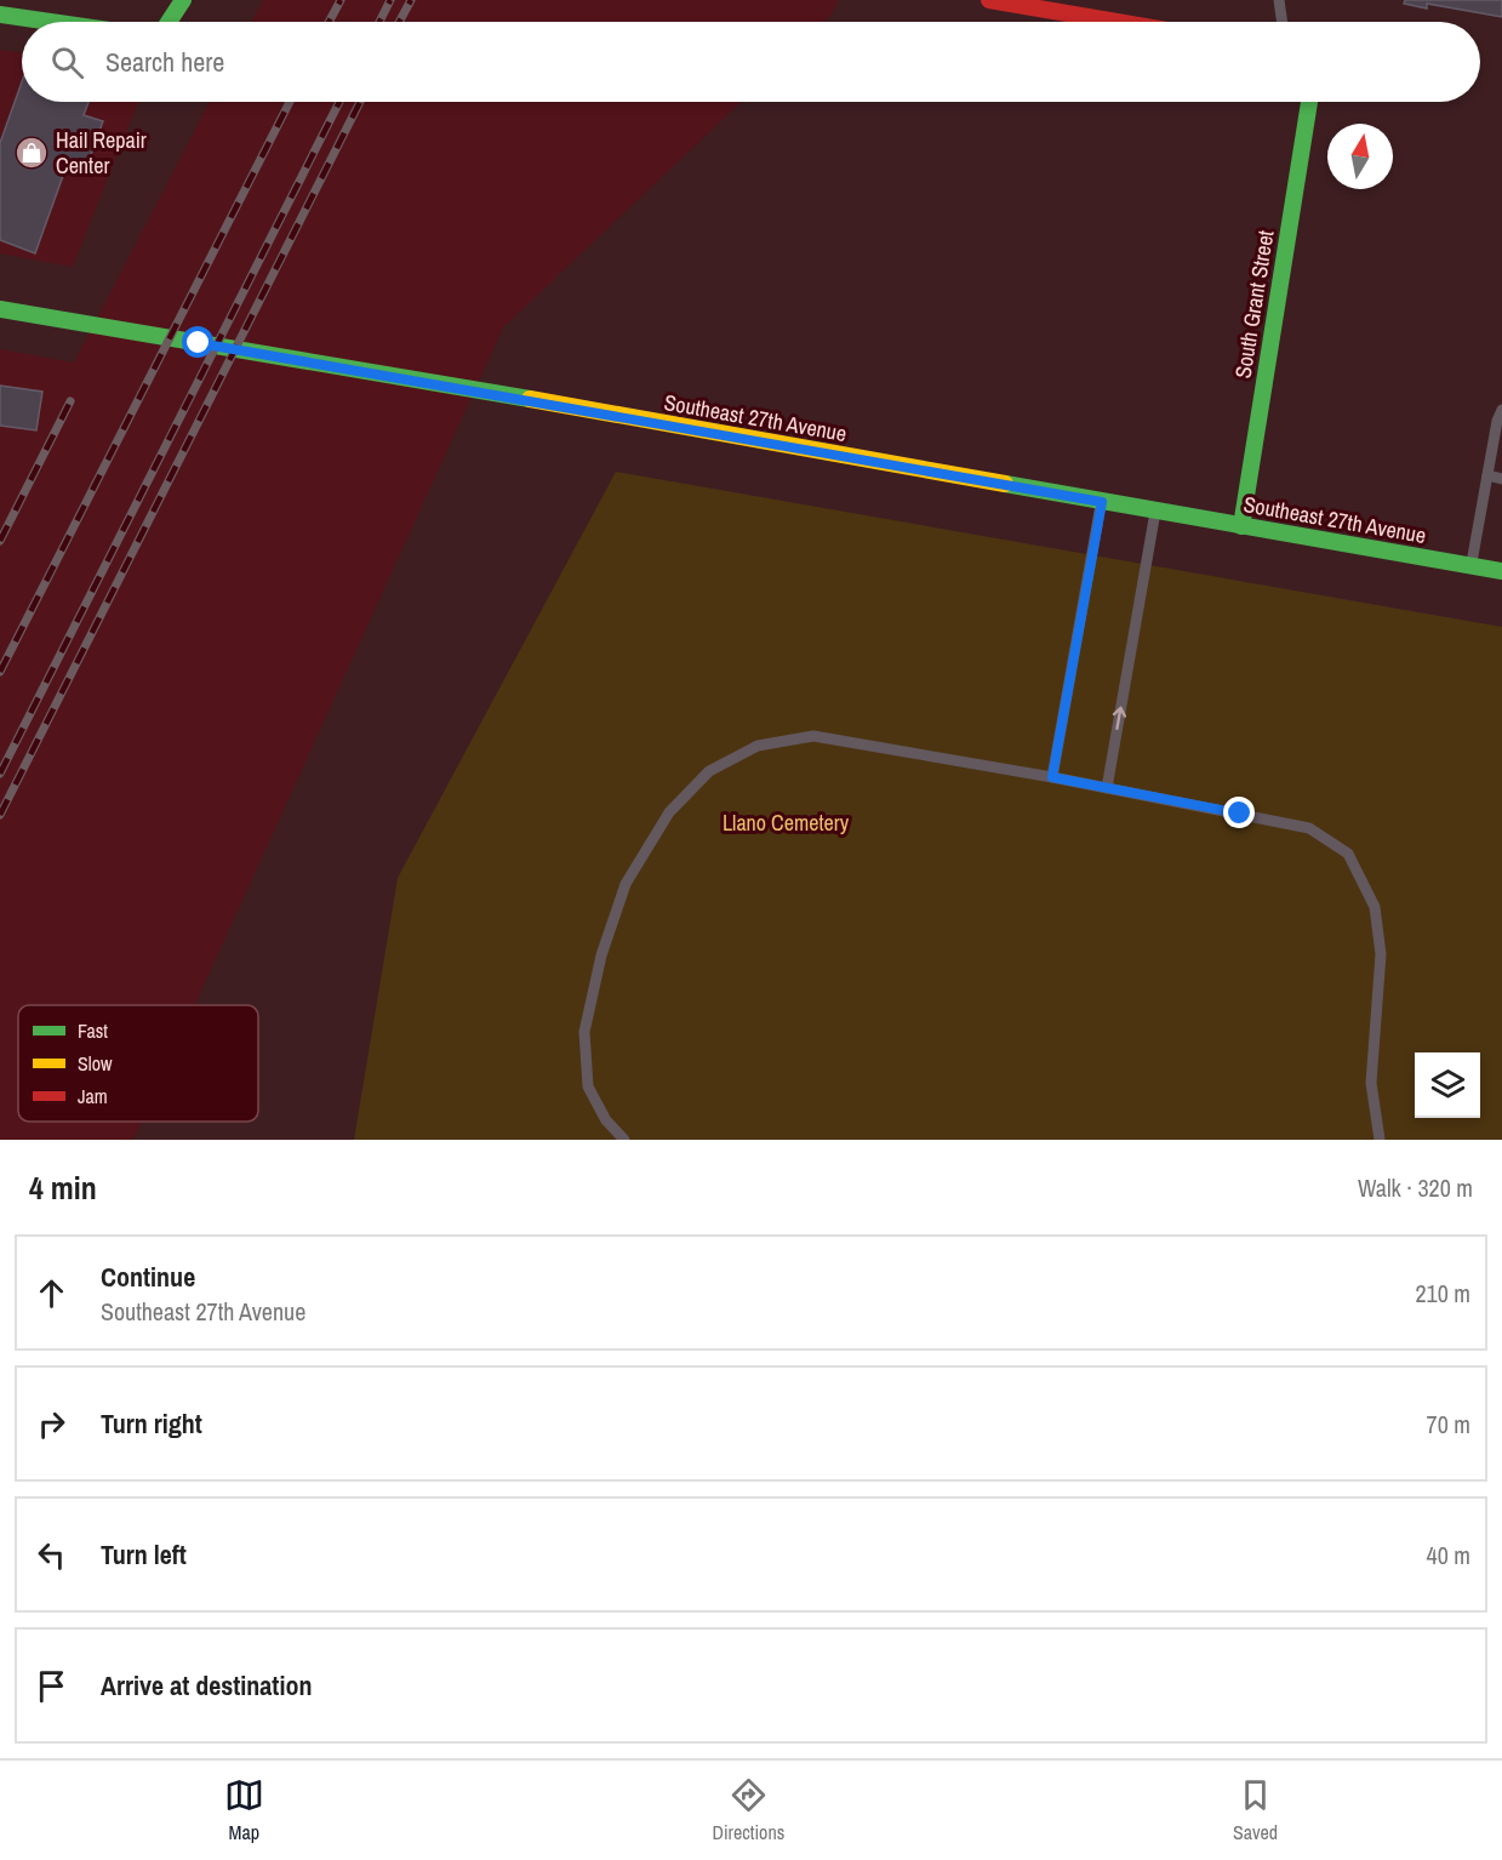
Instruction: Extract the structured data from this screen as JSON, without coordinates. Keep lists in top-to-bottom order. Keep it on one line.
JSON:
{"streets":{"main road":["South Grant Street","Southeast 27th Avenue"]},"crossings":[["South Grant Street","Southeast 27th Avenue"]],"parks":["Llano Cemetery"],"places":{"shop":["Hail Repair Center"]},"legend":["Fast","Slow","Jam"],"north":"top","page":{"search":"Search here","heading":["4 min","Walk · 320 m"],"list":[["Continue","Southeast 27th Avenue","210 m"],["Turn right","70 m"],["Turn left","40 m"],"Arrive at destination"],"nav":["Map","Directions","Saved"]}}
